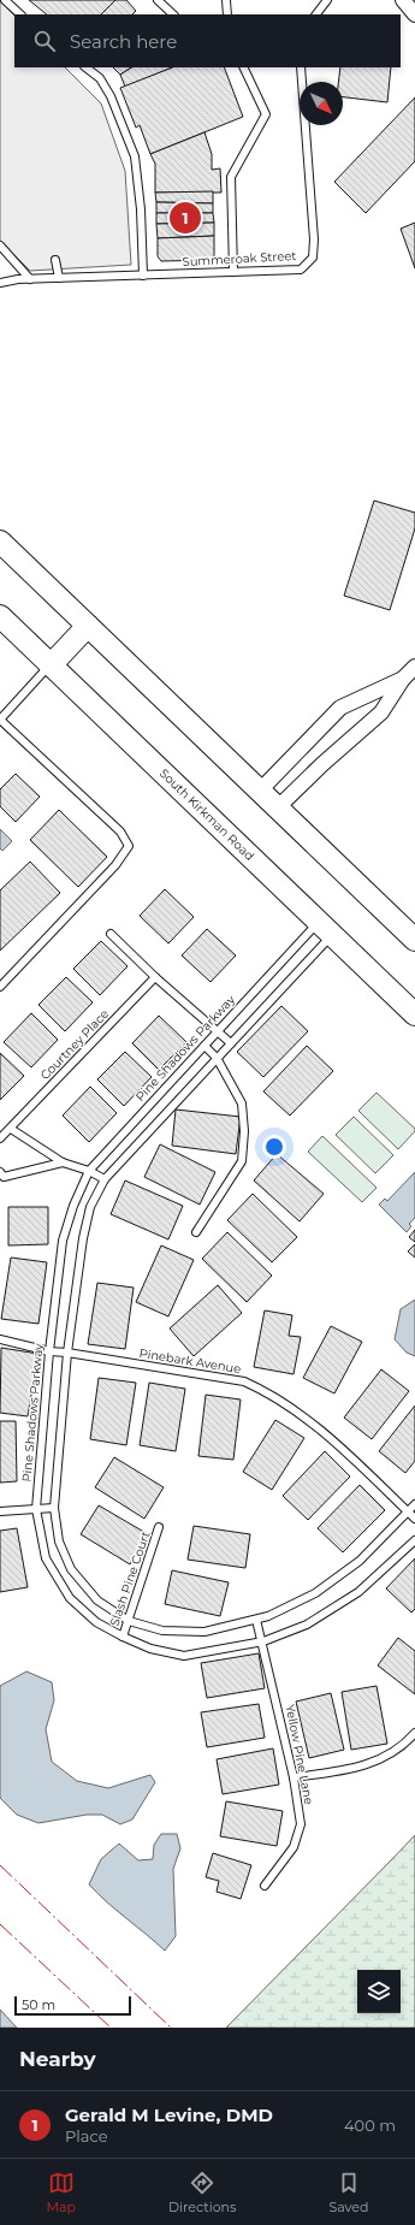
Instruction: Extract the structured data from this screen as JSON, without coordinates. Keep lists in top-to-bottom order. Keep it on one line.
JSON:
{"streets":{"main road":["South Kirkman Road"],"lane":["Summeroak Street","Courtney Place","Pine Shadows Parkway","Pinebark Avenue","Slash Pine Court","Yellow Pine Lane"]},"crossings":[["South Kirkman Road","Pine Shadows Parkway"],["Pine Shadows Parkway","Pinebark Avenue"],["Pine Shadows Parkway","Slash Pine Court"],["Pine Shadows Parkway","Yellow Pine Lane"]],"scale_bar":"50 m","north":"bottom right","page":{"search":"Search here","pins":"1","scale":"50 m","heading":"Nearby","list":[{"mark":"1","name":"Gerald M Levine, DMD","note":"Place","value":"400 m"}],"nav":["Map","Directions","Saved"]}}
